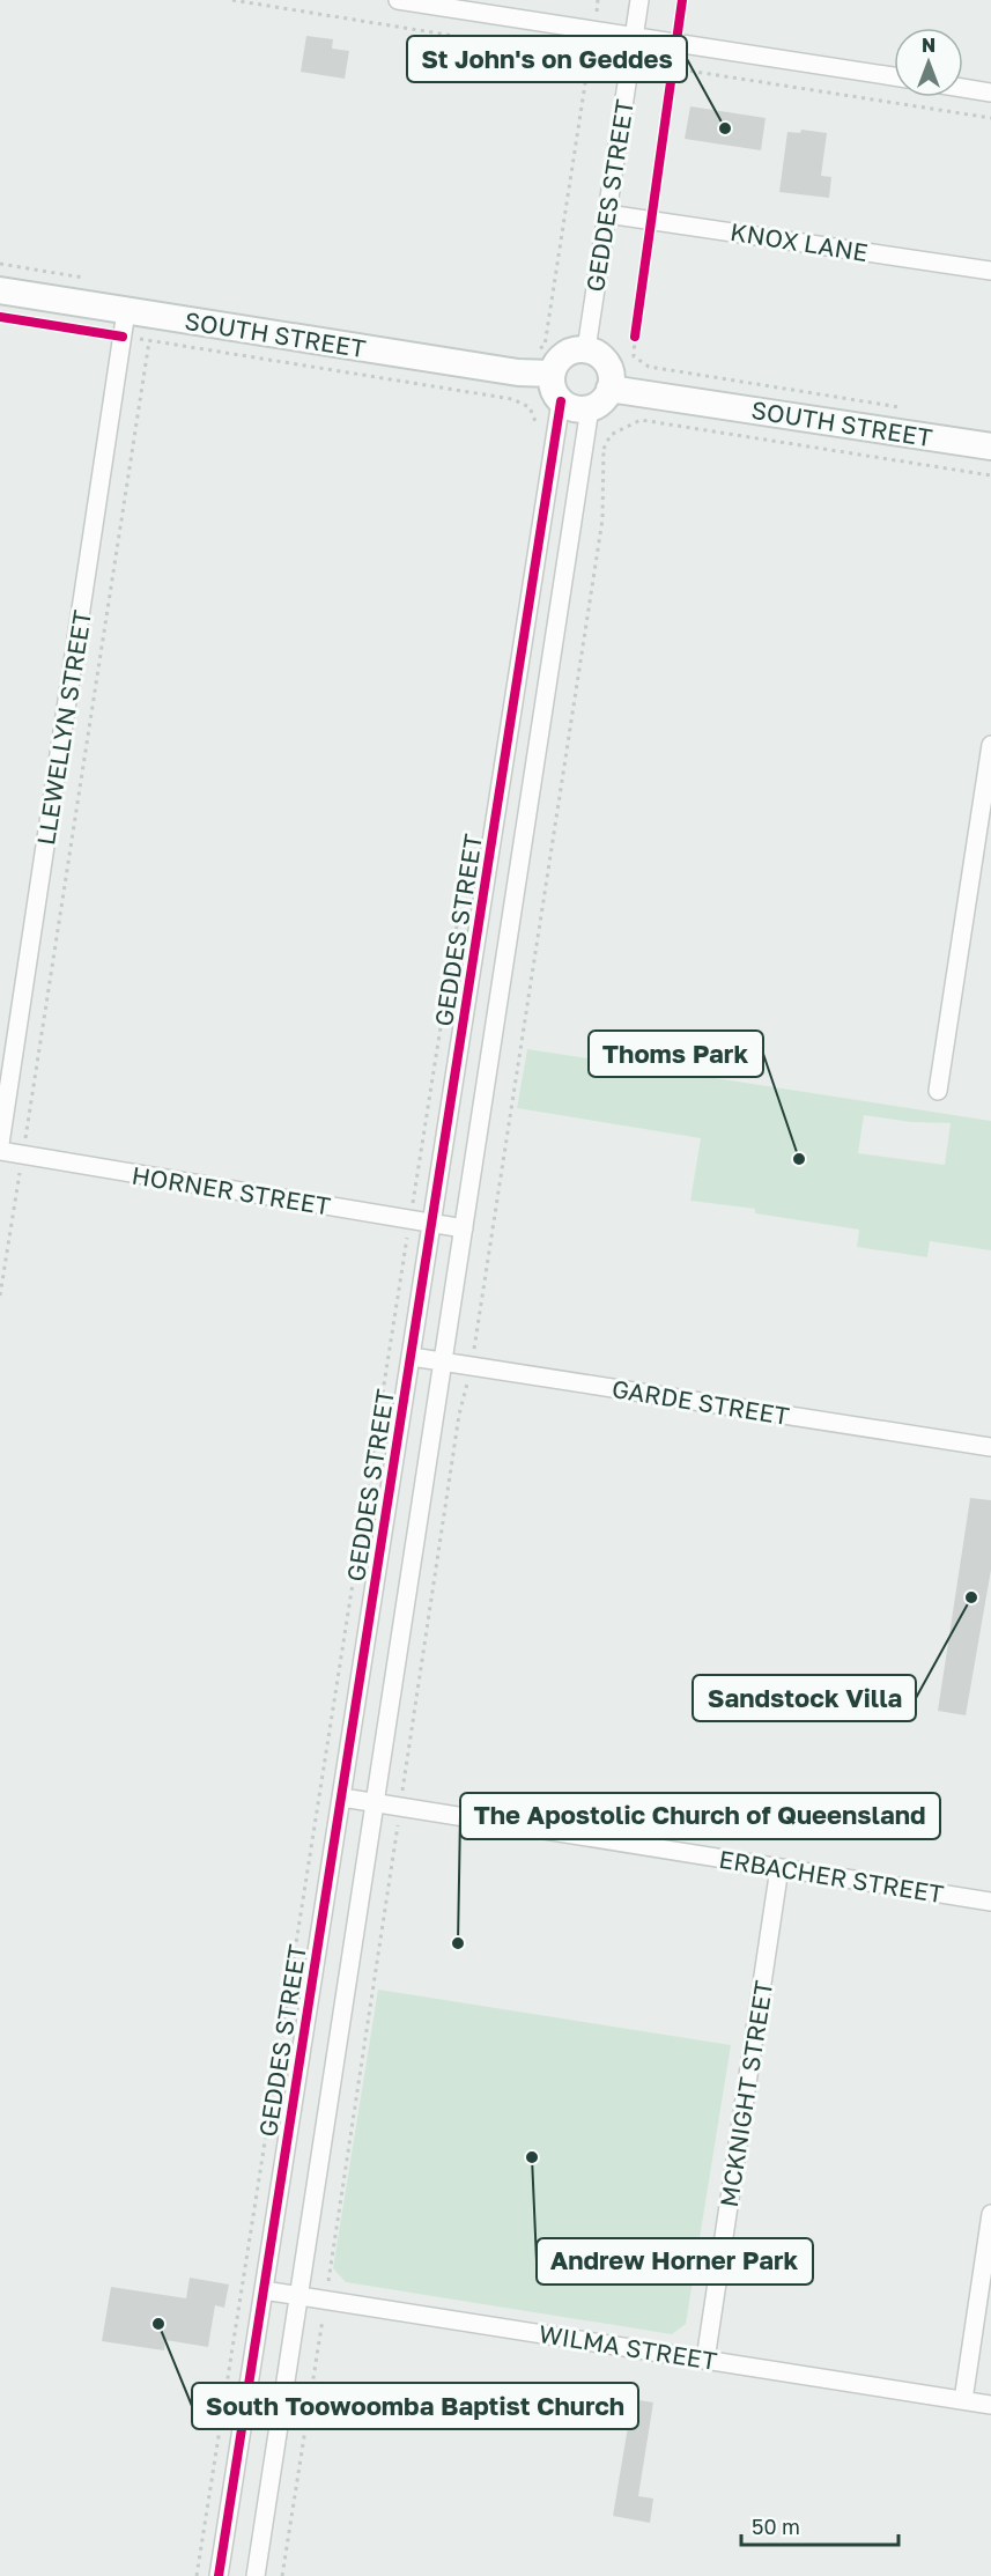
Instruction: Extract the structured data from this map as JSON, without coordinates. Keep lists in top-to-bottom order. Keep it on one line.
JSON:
{"streets":{"street":["GEDDES STREET","KNOX LANE","SOUTH STREET","LLEWELLYN STREET","HORNER STREET","GARDE STREET","ERBACHER STREET","MCKNIGHT STREET","WILMA STREET"]},"crossings":[["GEDDES STREET","KNOX LANE"],["GEDDES STREET","SOUTH STREET"],["GEDDES STREET","HORNER STREET"],["GEDDES STREET","GARDE STREET"],["GEDDES STREET","ERBACHER STREET"],["GEDDES STREET","WILMA STREET"],["SOUTH STREET","LLEWELLYN STREET"],["ERBACHER STREET","MCKNIGHT STREET"],["MCKNIGHT STREET","WILMA STREET"]],"places":["St John's on Geddes","Thoms Park","Sandstock Villa","The Apostolic Church of Queensland","Andrew Horner Park","South Toowoomba Baptist Church"],"scale_bar":"50 m","north":"top"}
